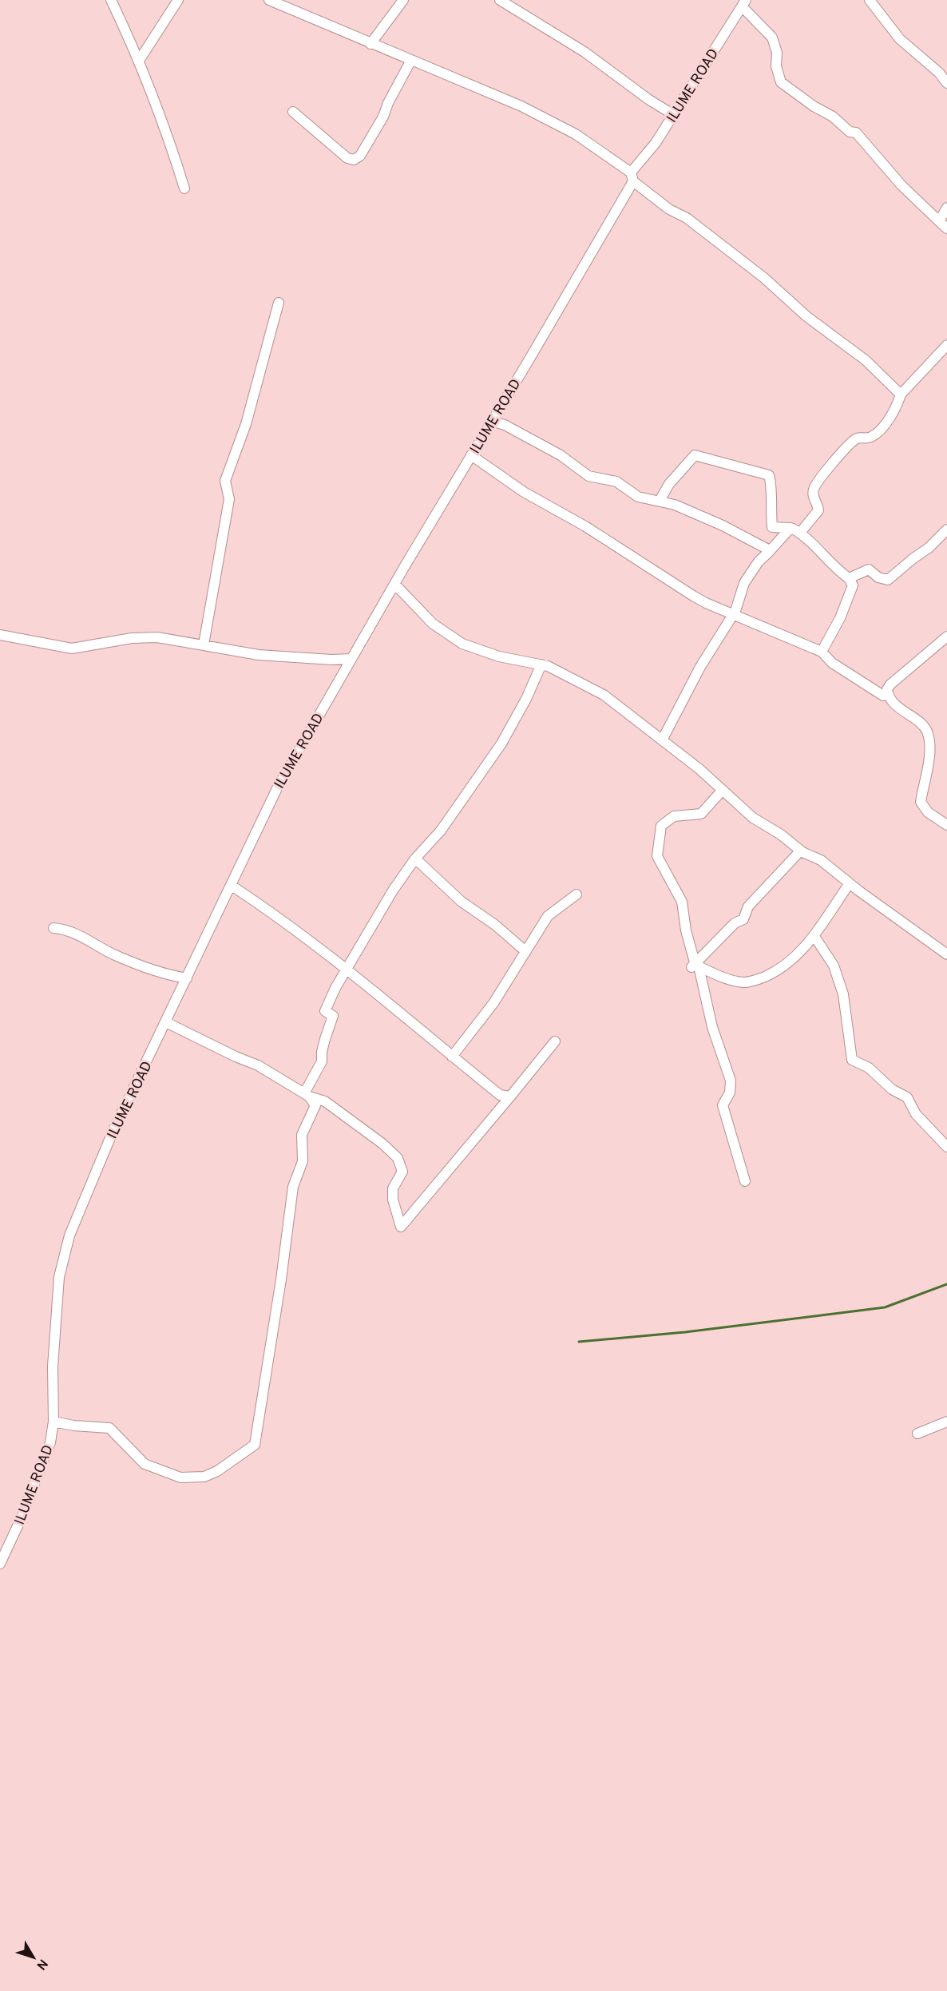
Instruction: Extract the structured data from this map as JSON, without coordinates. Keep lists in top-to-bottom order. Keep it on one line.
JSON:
{"streets":{"street":["ILUME ROAD"]},"north":"bottom right"}
